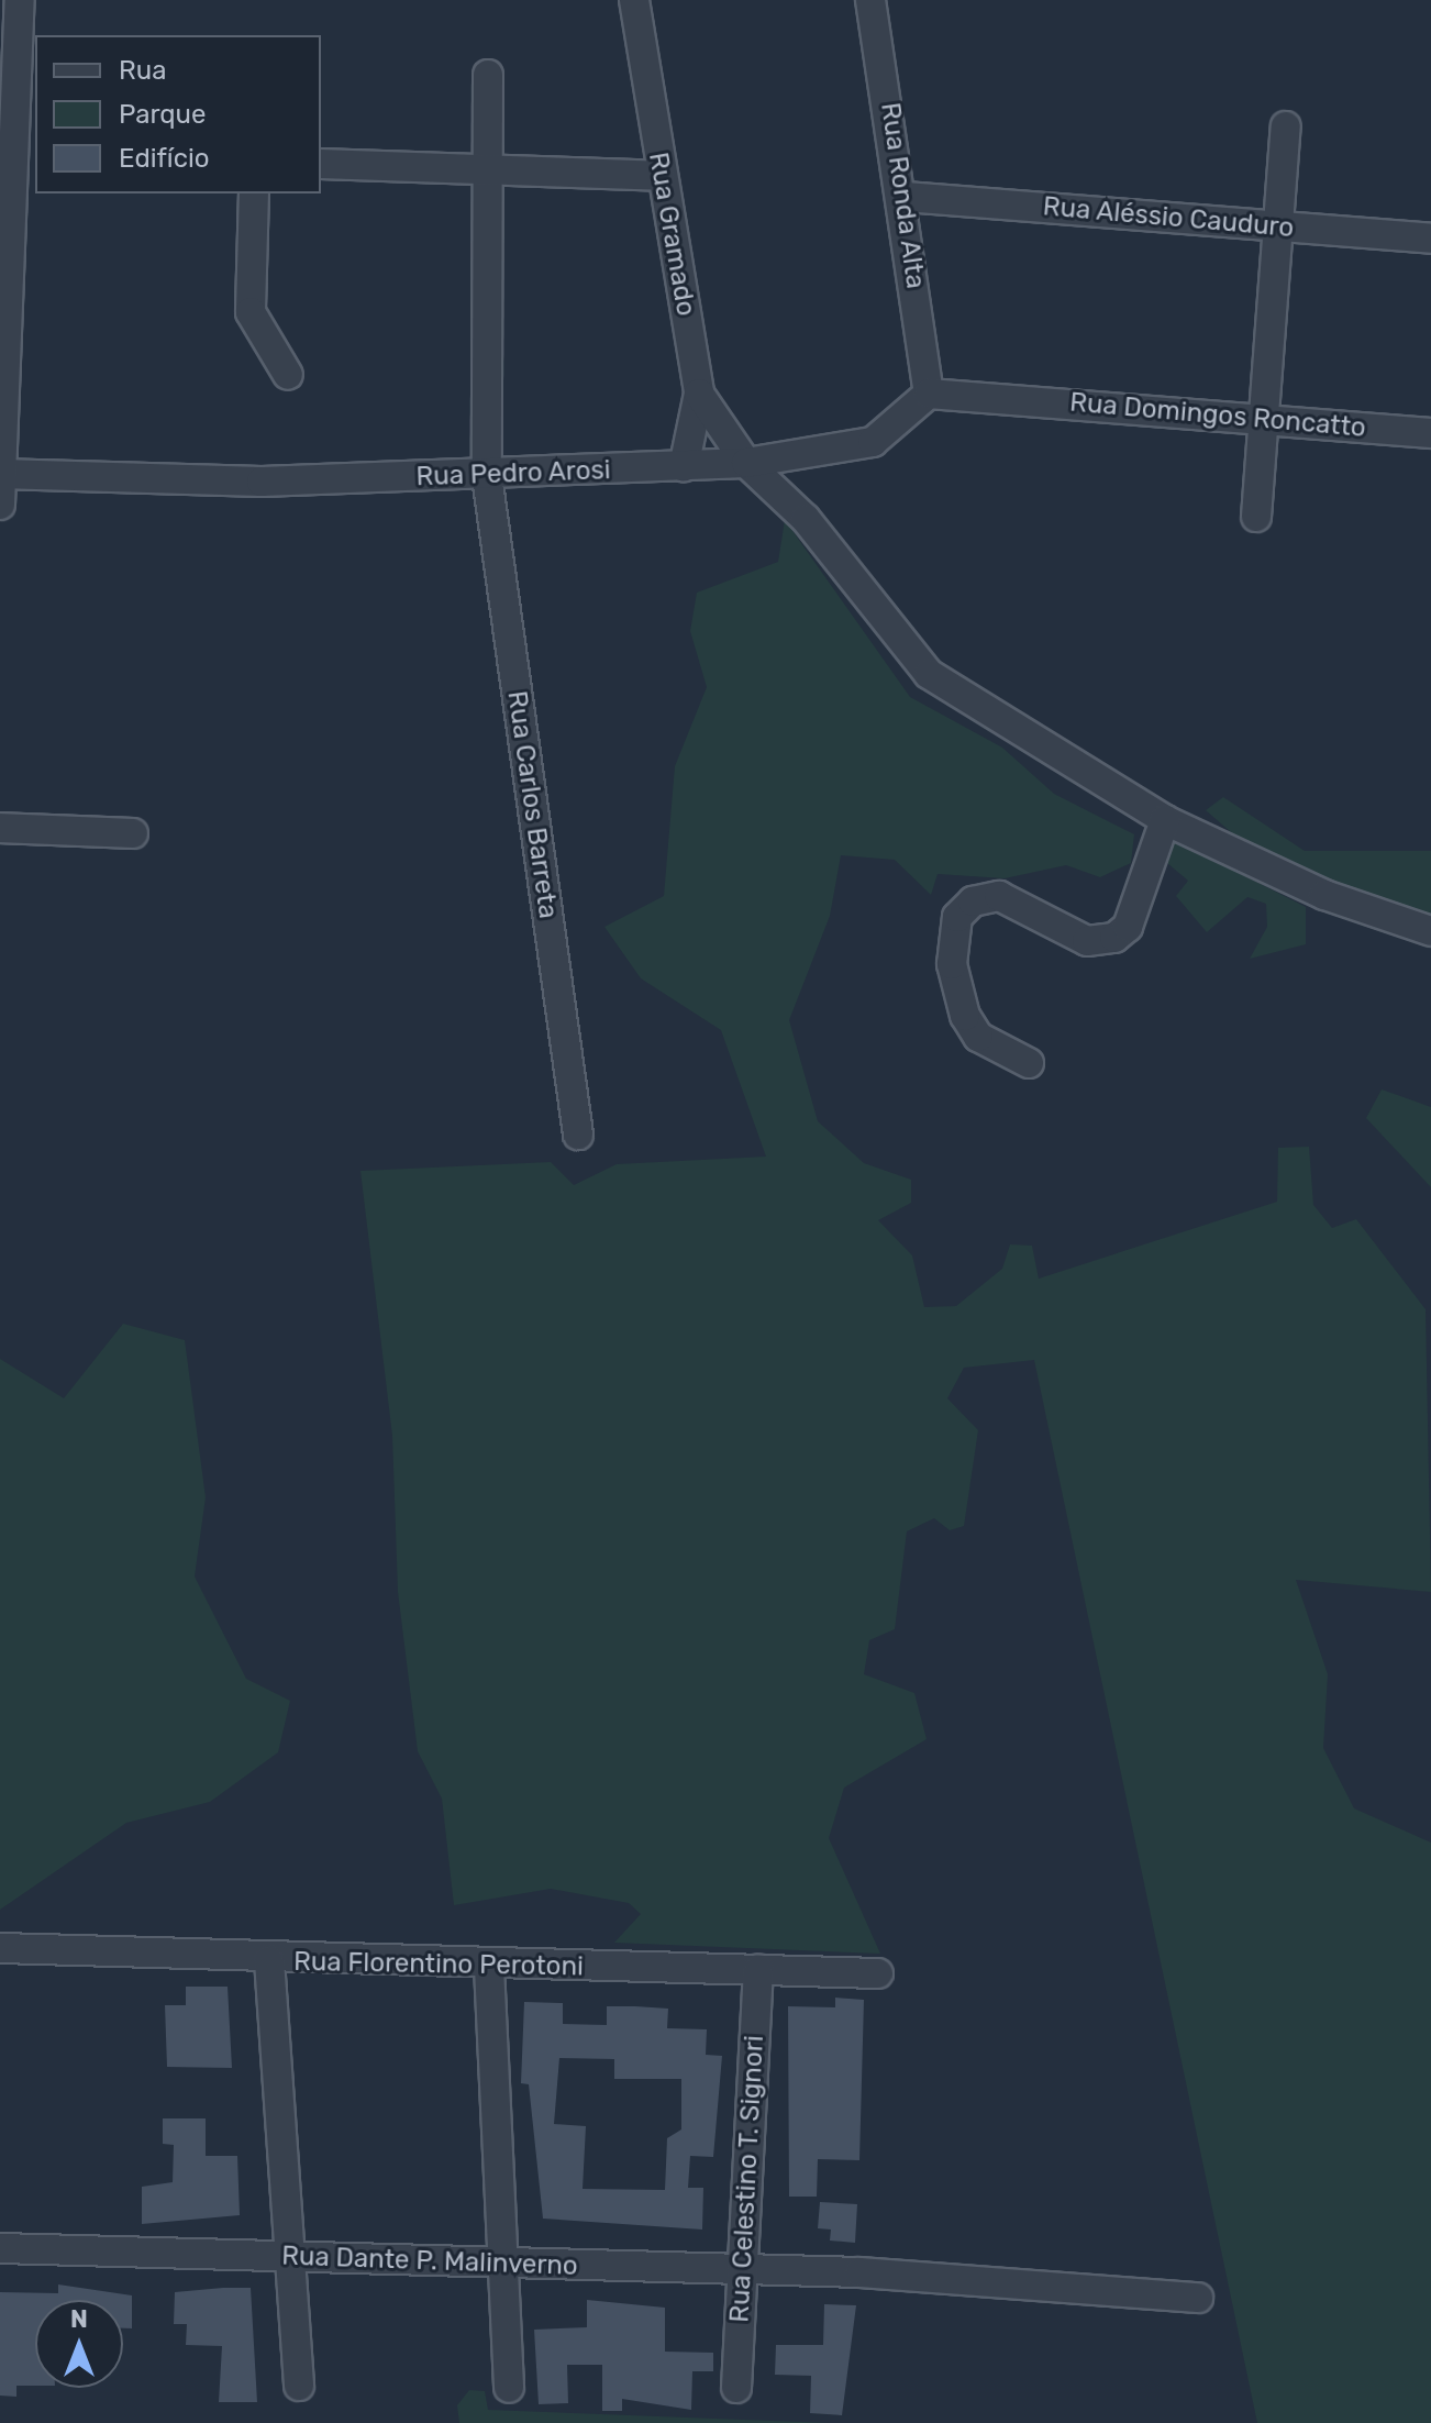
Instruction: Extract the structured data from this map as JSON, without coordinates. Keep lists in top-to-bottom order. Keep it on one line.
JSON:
{"streets":{"street":["Rua Ronda Alta","Rua Aléssio Cauduro","Rua Gramado","Rua Domingos Roncatto","Rua Pedro Arosi","Rua Carlos Barreta","Rua Florentino Perotoni","Rua Celestino T. Signori","Rua Dante P. Malinverno"]},"crossings":[["Rua Ronda Alta","Rua Aléssio Cauduro"],["Rua Ronda Alta","Rua Domingos Roncatto"],["Rua Ronda Alta","Rua Pedro Arosi"],["Rua Gramado","Rua Pedro Arosi"],["Rua Domingos Roncatto","Rua Pedro Arosi"],["Rua Pedro Arosi","Rua Carlos Barreta"],["Rua Florentino Perotoni","Rua Celestino T. Signori"],["Rua Celestino T. Signori","Rua Dante P. Malinverno"]],"legend":["Rua","Parque","Edifício"],"north":"top"}
